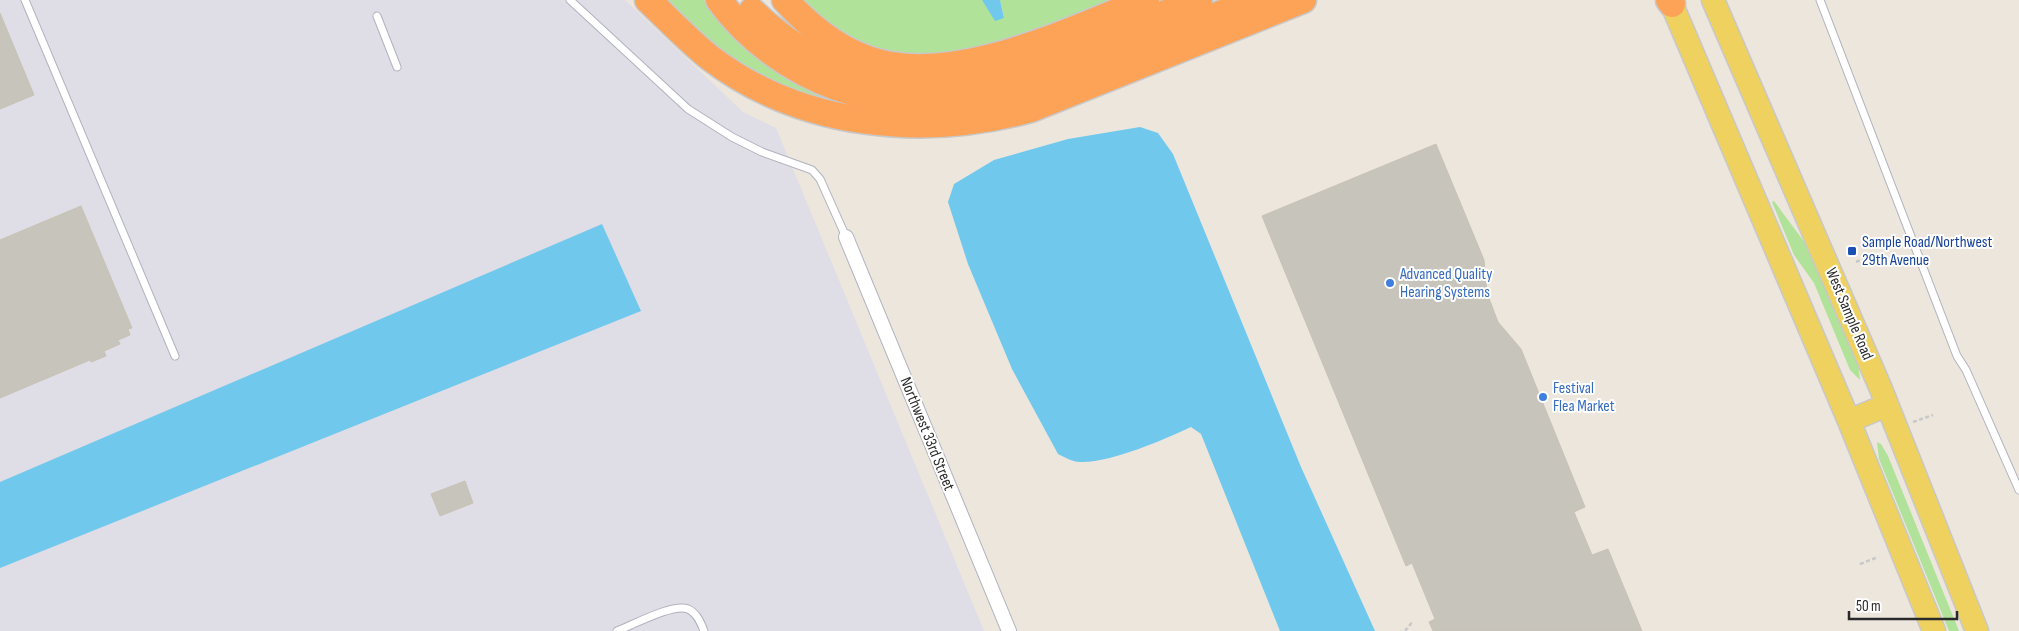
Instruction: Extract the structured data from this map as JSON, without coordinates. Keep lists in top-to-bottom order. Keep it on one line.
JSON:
{"streets":{"main road":["West Sample Road"],"street":["Northwest 33rd Street"]},"places":{"transit":["Sample Road/Northwest 29th Avenue"],"other":["Advanced Quality Hearing Systems","Festival Flea Market"]},"scale_bar":"50 m"}
